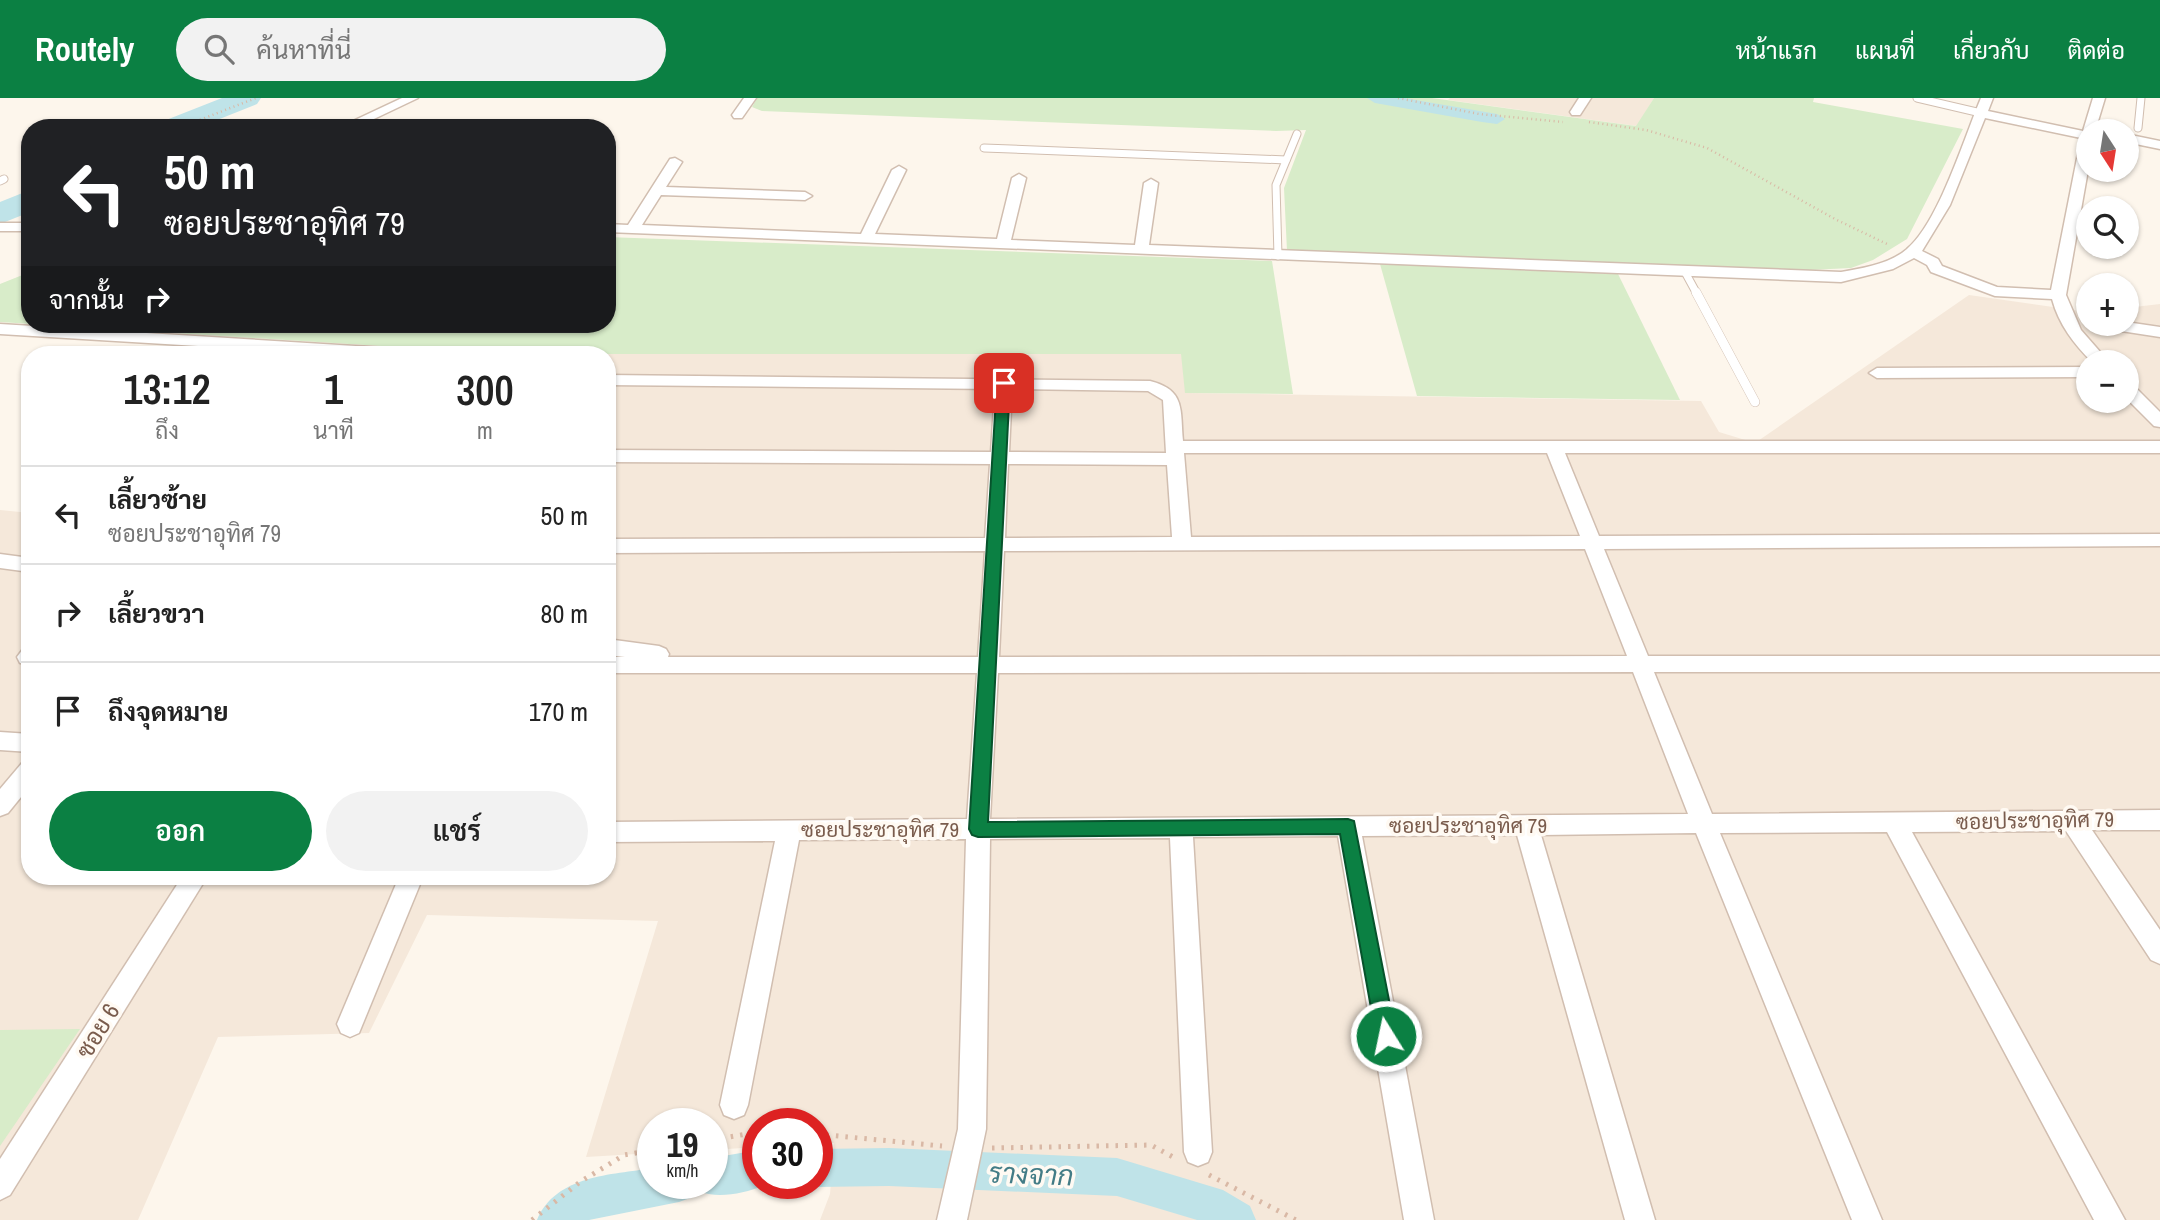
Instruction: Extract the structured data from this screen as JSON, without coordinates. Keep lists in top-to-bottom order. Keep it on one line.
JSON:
{"streets":{"street":["ซอยประชาอุทิศ 79","ซอย 6"]},"water":["รางจาก"],"north":"bottom","page":{"header":"Routely","search":"ค้นหาที่นี่","nav":["หน้าแรก","แผนที่","เกี่ยวกับ","ติดต่อ"],"map_buttons":["+","−"],"turn":["50 m","ซอยประชาอุทิศ 79"],"then":"จากนั้น","eta":["13:12","ถึง","1","นาที","300","m"],"list":[{"name":"เลี้ยวซ้าย","note":"ซอยประชาอุทิศ 79","value":"50 m"},{"name":"เลี้ยวขวา","value":"80 m"},{"name":"ถึงจุดหมาย","value":"170 m"}],"buttons":["ออก","แชร์"],"speed":"19 km/h","limit":"30"}}
